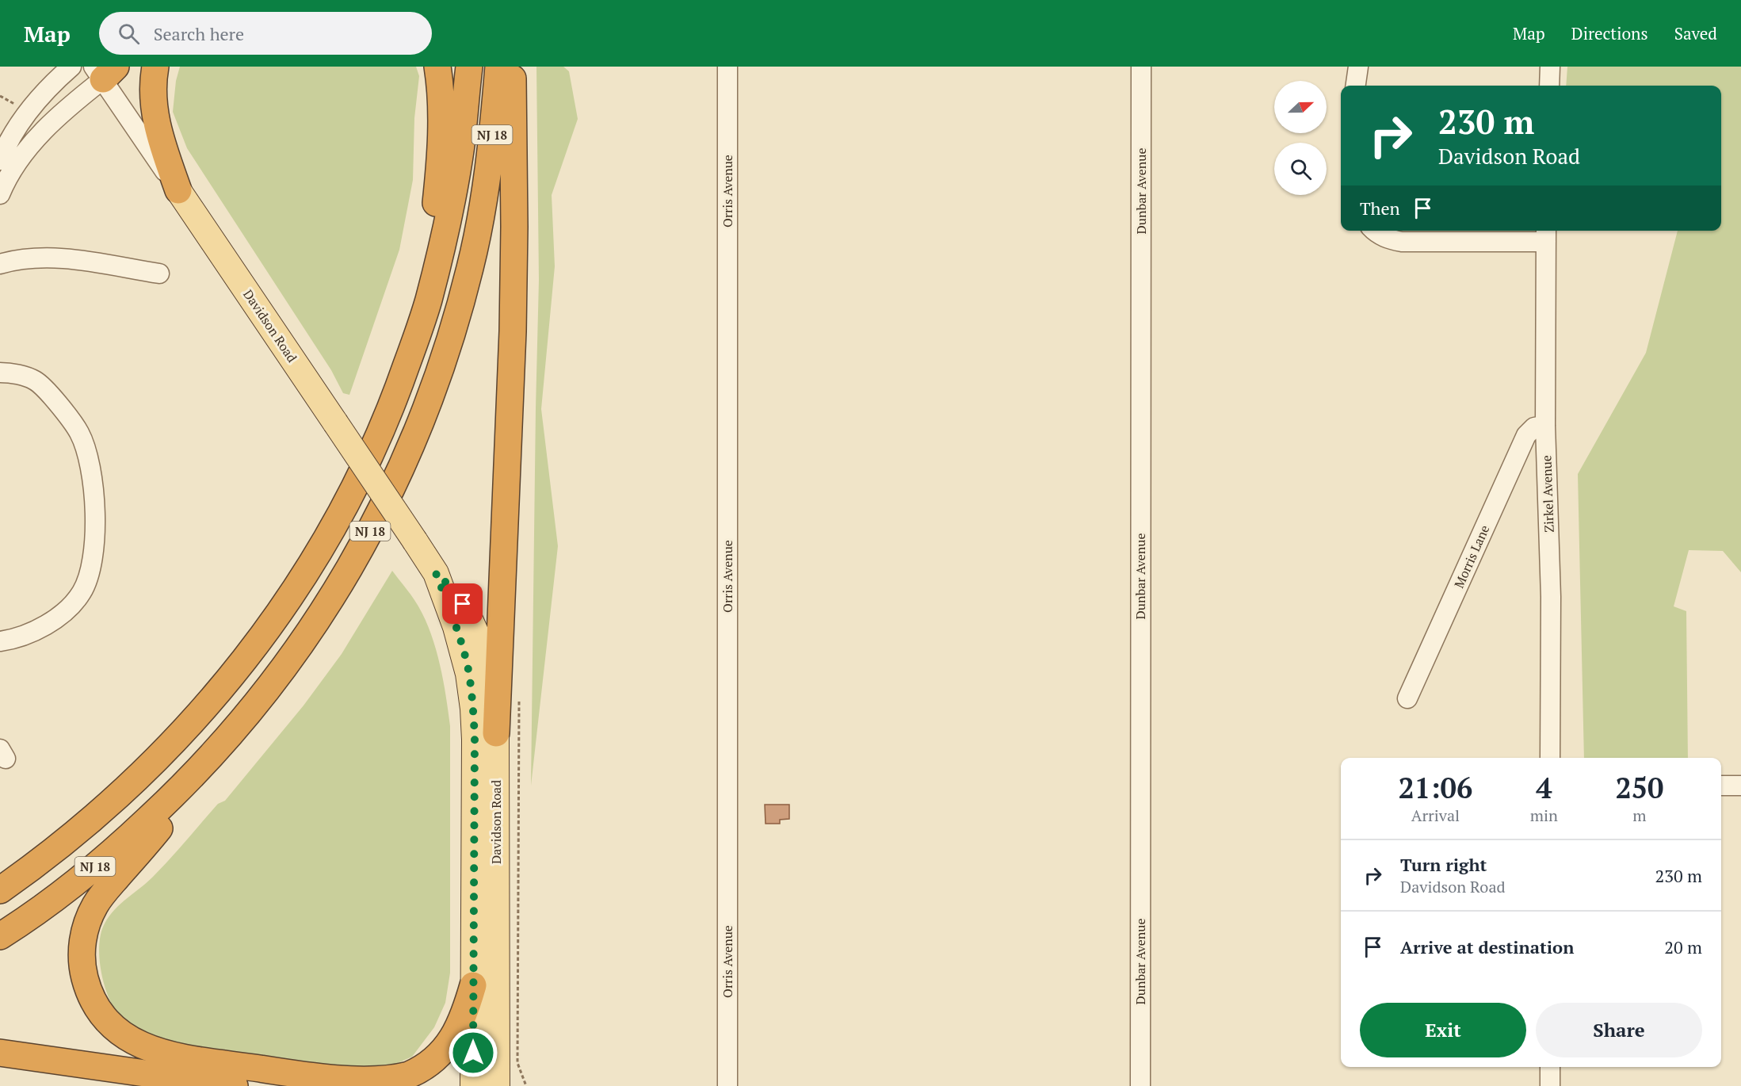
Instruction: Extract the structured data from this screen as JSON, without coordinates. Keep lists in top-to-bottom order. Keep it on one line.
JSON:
{"streets":{"highway":["NJ 18"],"main road":["Davidson Road"],"street":["Orris Avenue","Dunbar Avenue","Zirkel Avenue","Morris Lane"]},"crossings":[["Zirkel Avenue","Morris Lane"]],"north":"right","page":{"header":"Map","search":"Search here","nav":["Map","Directions","Saved"],"turn":["230 m","Davidson Road"],"then":"Then","eta":["21:06","Arrival","4","min","250","m"],"list":[{"name":"Turn right","note":"Davidson Road","value":"230 m"},{"name":"Arrive at destination","value":"20 m"}],"buttons":["Exit","Share"]}}
